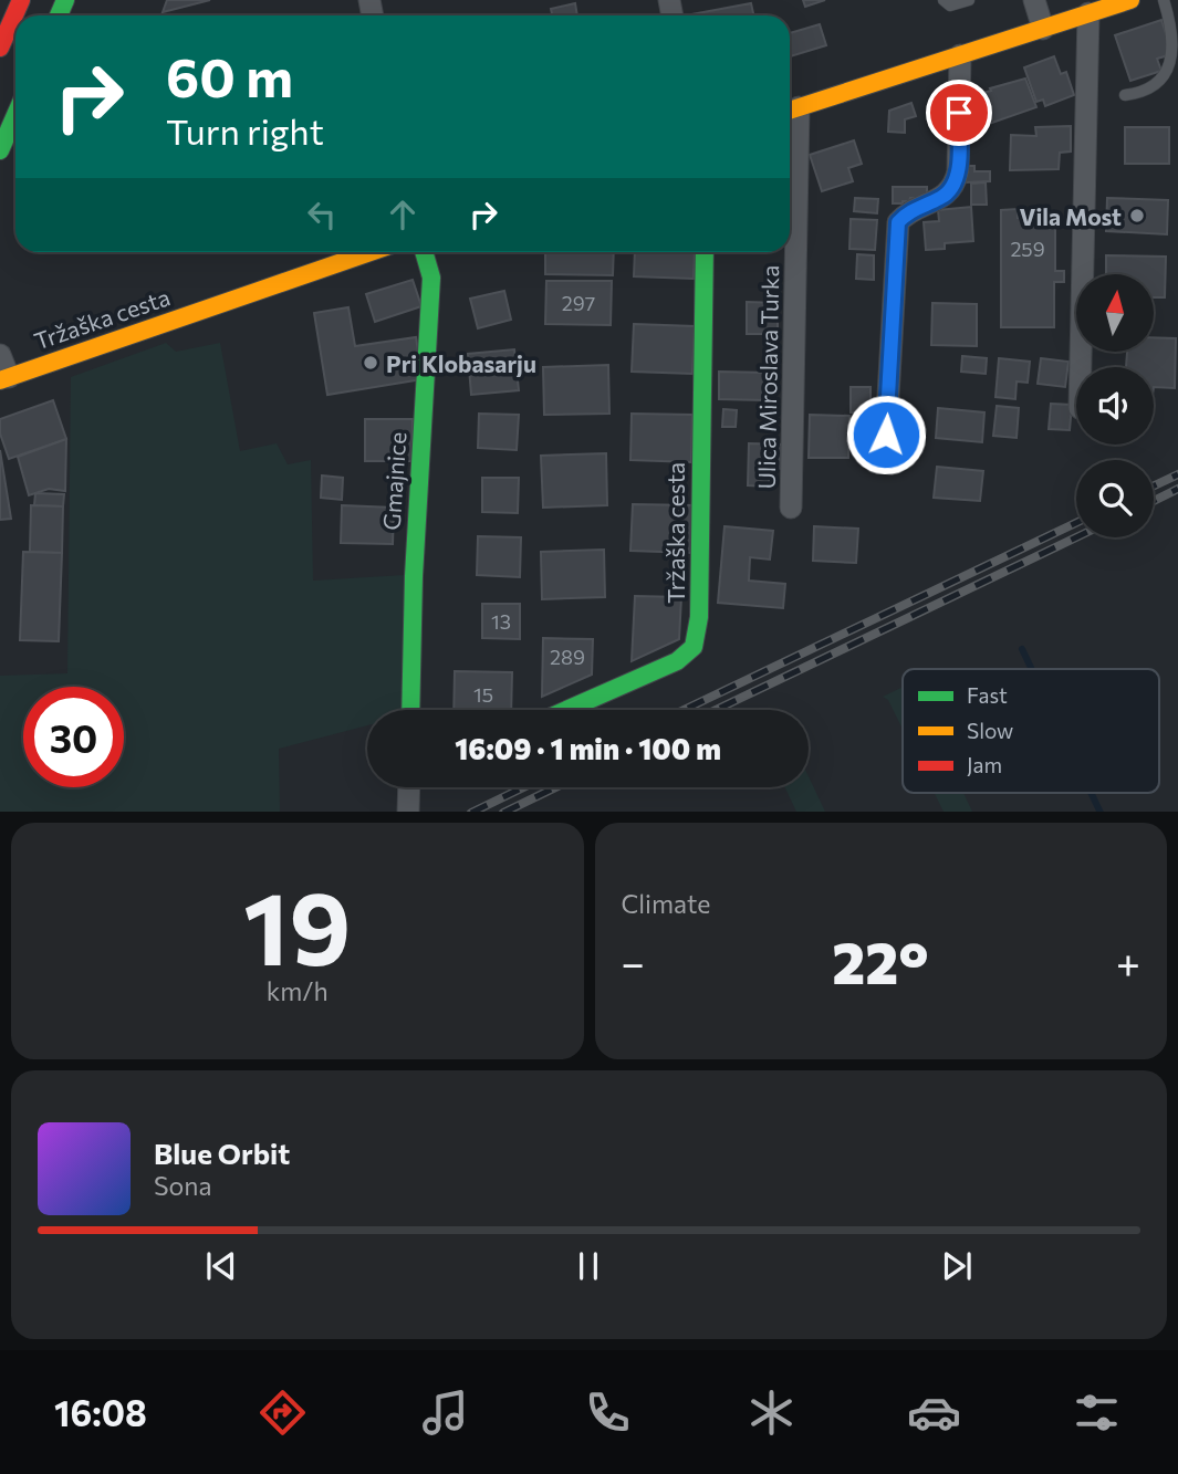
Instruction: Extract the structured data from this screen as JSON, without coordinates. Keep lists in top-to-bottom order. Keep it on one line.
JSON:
{"streets":{"main road":["Tržaška cesta","Gmajnice"],"street":["Ulica Miroslava Turka"]},"places":["Vila Most","Pri Klobasarju"],"house_numbers":["259","297","13","289","15"],"legend":["Fast","Slow","Jam"],"north":"top","page":{"turn":["60 m","Turn right"],"limit":"30","trip":"16:09 · 1 min · 100 m","tile":[["19","km/h"],"Climate"],"heat":["−","22°","+"],"song":["Blue Orbit","Sona"],"tabs":"16:08"}}
